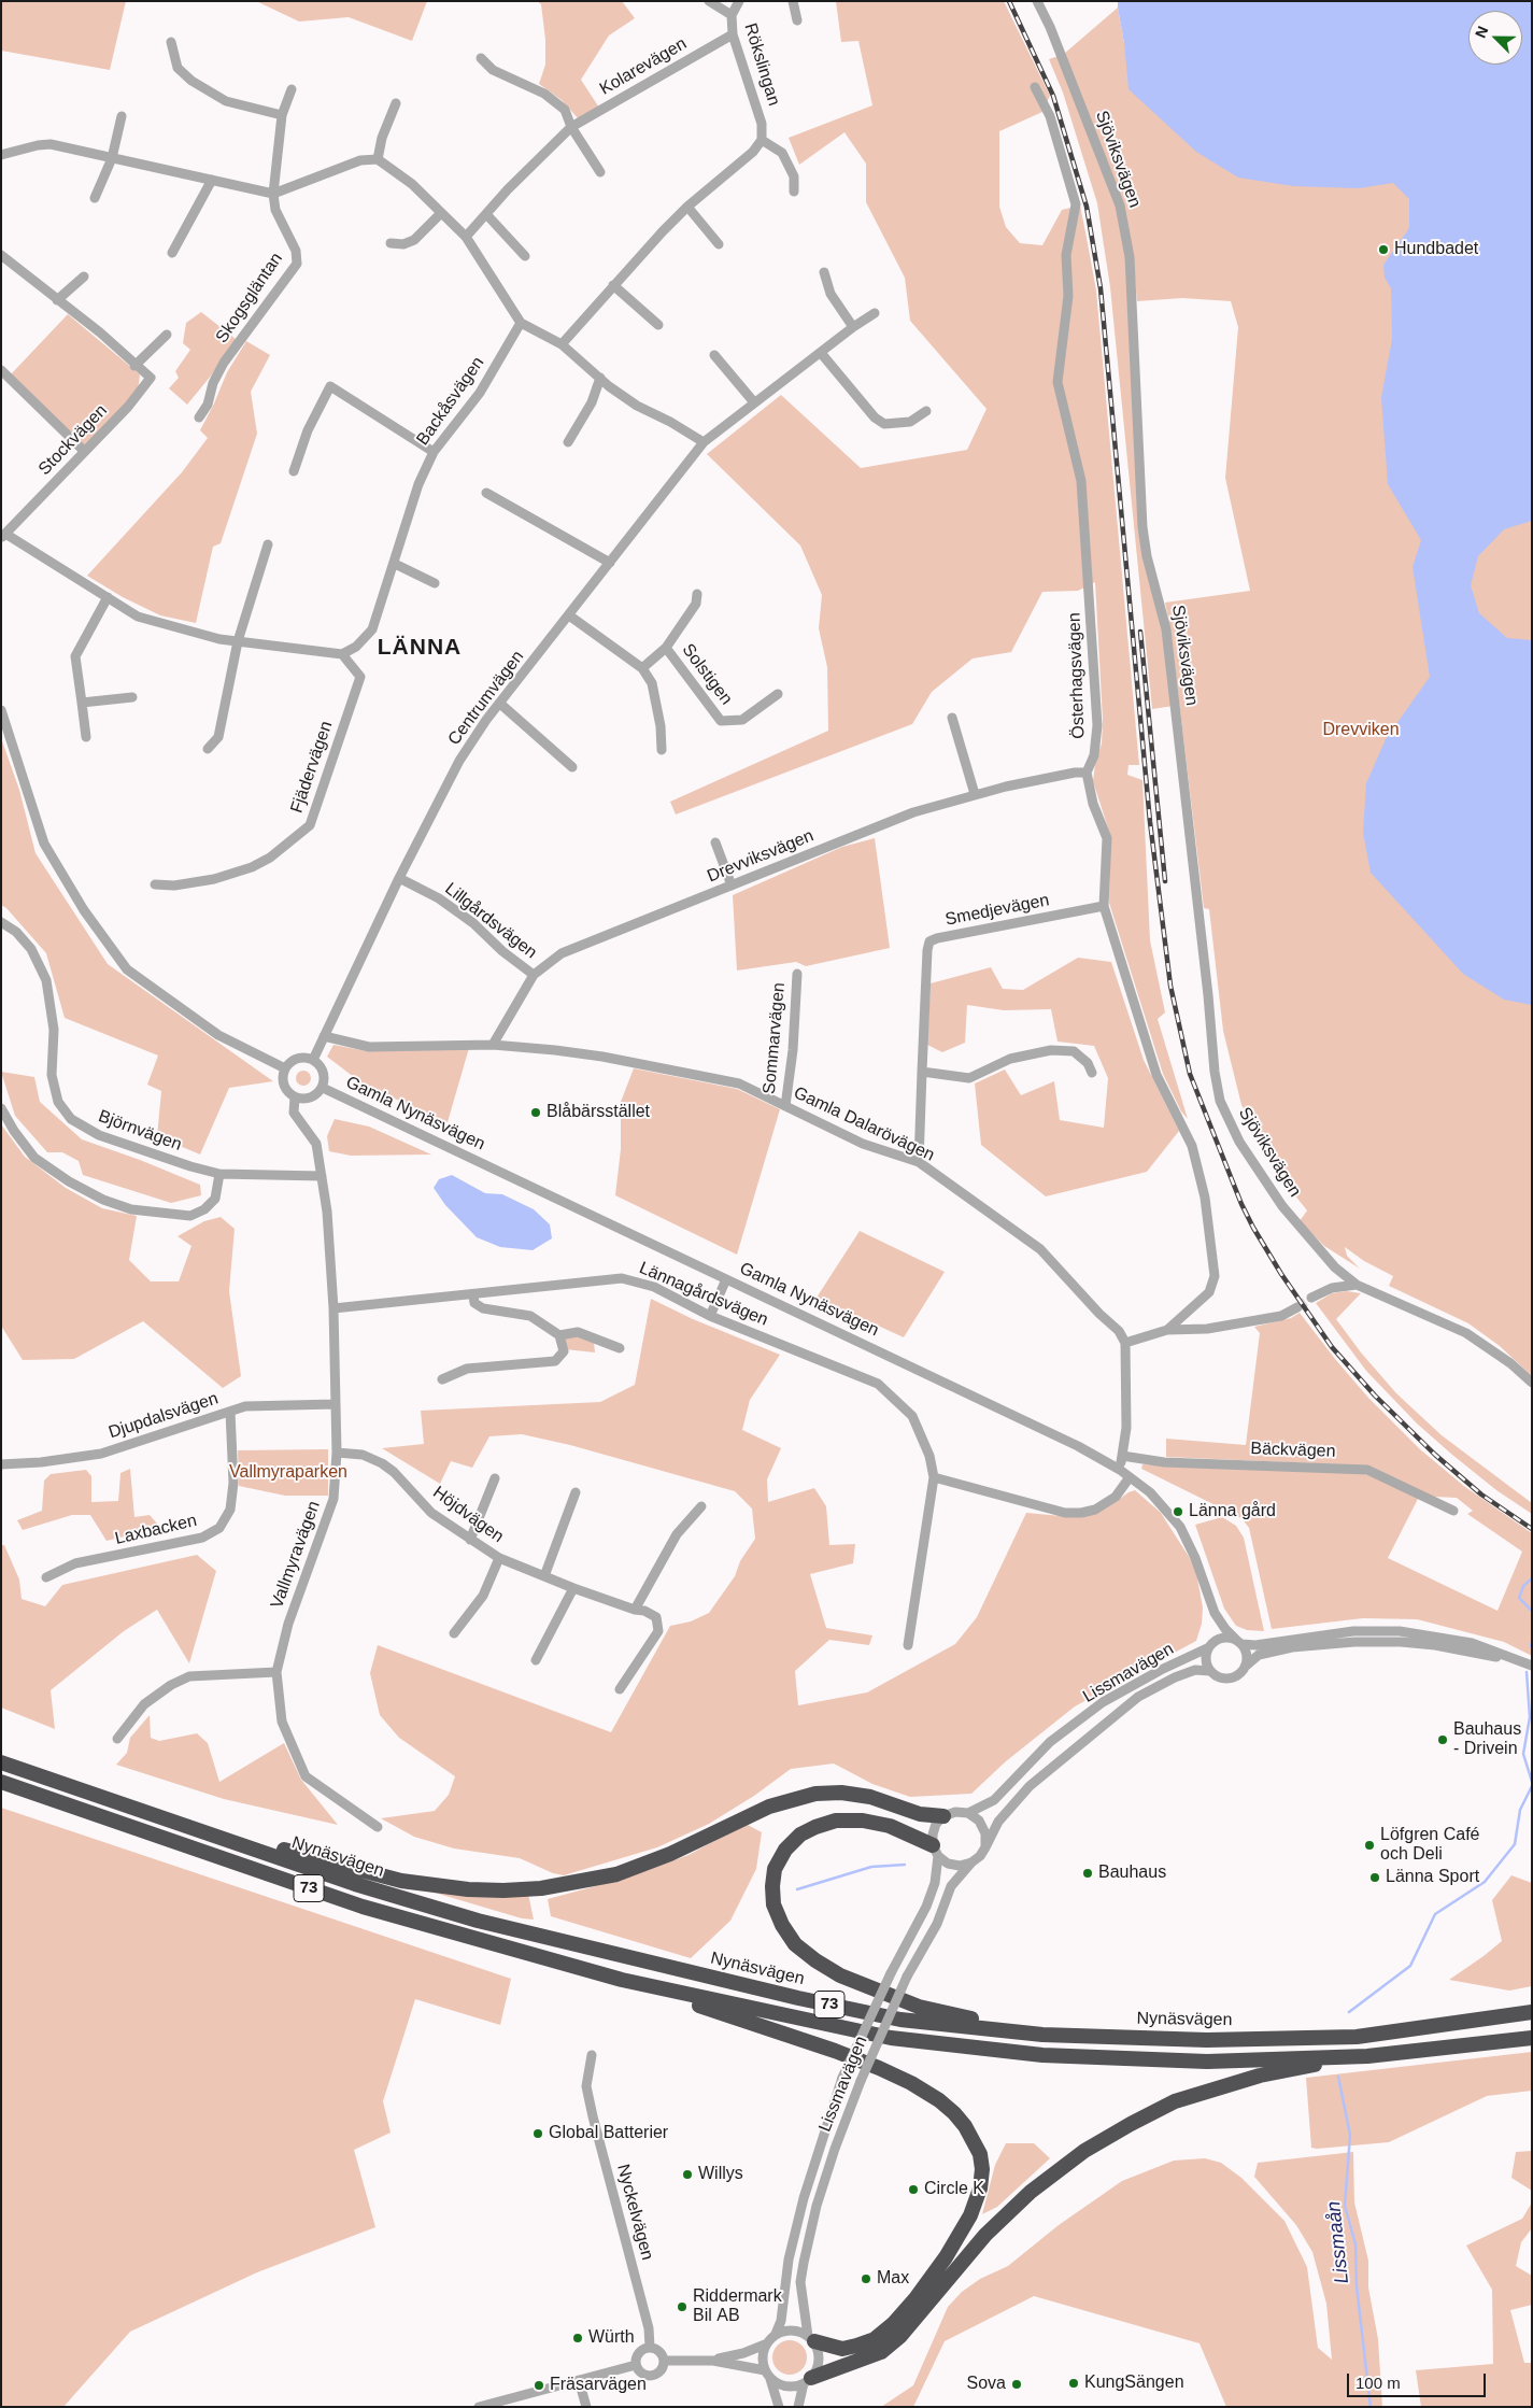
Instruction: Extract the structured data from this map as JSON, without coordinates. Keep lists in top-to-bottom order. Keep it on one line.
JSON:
{"streets":{"highway":["Nynäsvägen","73"],"street":["Rökslingan","Kolarevägen","Sjöviksvägen","Skogsgläntan","Backåsvägen","Stockvägen","Solstigen","Österhagsvägen","Centrumvägen","Fjädervägen","Drevviksvägen","Smedjevägen","Lillgårdsvägen","Sommarvägen","Gamla Nynäsvägen","Gamla Dalarövägen","Björnvägen","Lännagårdsvägen","Djupdalsvägen","Bäckvägen","Höjdvägen","Laxbacken","Vallmyravägen","Lissmavägen","Nyckelvägen"]},"crossings":[["Rökslingan","Kolarevägen"],["Backåsvägen","Fjädervägen"],["Österhagsvägen","Drevviksvägen"],["Österhagsvägen","Smedjevägen"],["Centrumvägen","Lillgårdsvägen"],["Centrumvägen","Gamla Nynäsvägen"],["Centrumvägen","Gamla Dalarövägen"],["Centrumvägen","Vallmyravägen"],["Drevviksvägen","Lillgårdsvägen"],["Drevviksvägen","Gamla Dalarövägen"],["Smedjevägen","Gamla Dalarövägen"],["Sommarvägen","Gamla Dalarövägen"],["Gamla Nynäsvägen","Vallmyravägen"],["Gamla Nynäsvägen","Lissmavägen"],["Björnvägen","Vallmyravägen"],["Lännagårdsvägen","Vallmyravägen"],["Djupdalsvägen","Laxbacken"],["Djupdalsvägen","Vallmyravägen"],["Höjdvägen","Vallmyravägen"]],"districts":["LÄNNA"],"water":["Lissmaån"],"parks":["Drevviken","Vallmyraparken"],"places":["Hundbadet","Blåbärsstället","Länna gård","Bauhaus - Drivein","Löfgren Café och Deli","Bauhaus","Länna Sport","Global Batterier","Willys","Circle K","Max","Riddermark Bil AB","Würth","KungSängen","Sova","Fräsarvägen"],"scale_bar":"100 m","north":"top left"}
